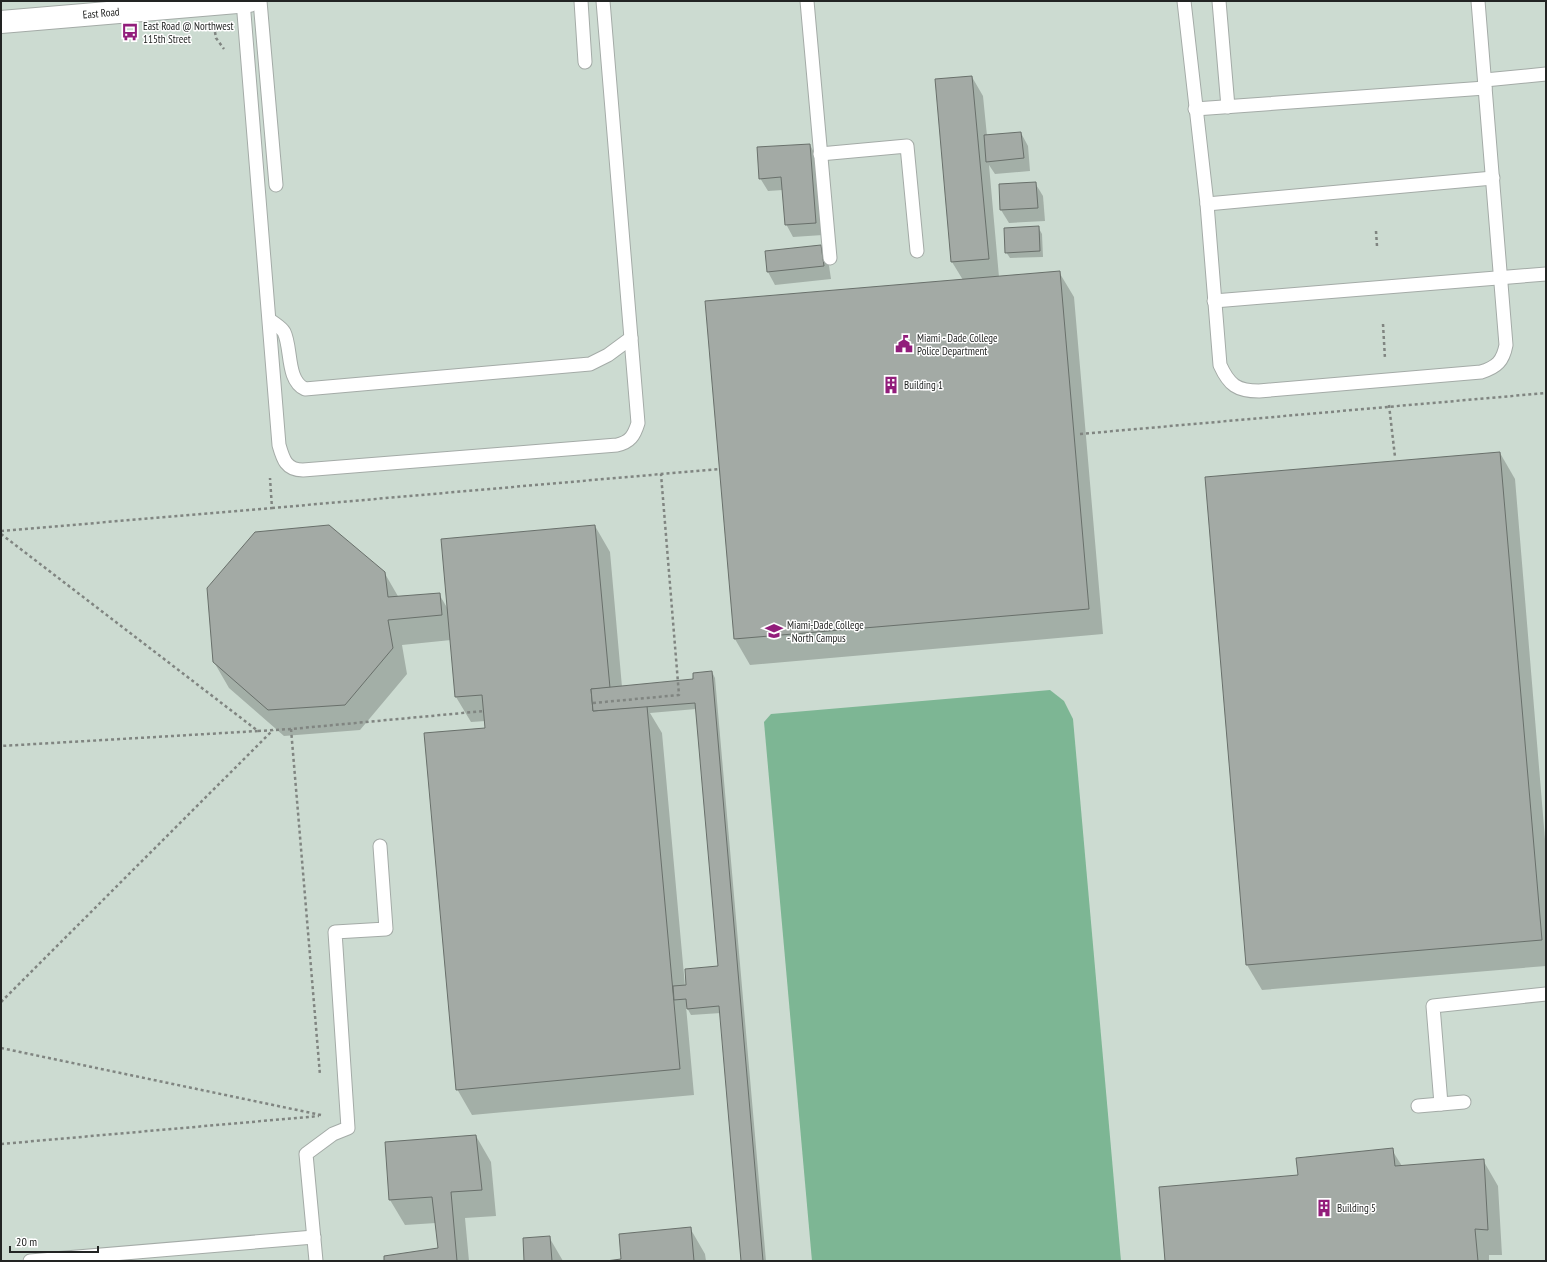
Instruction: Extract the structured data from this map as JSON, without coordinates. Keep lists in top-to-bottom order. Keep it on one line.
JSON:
{"streets":{"street":["East Road"]},"places":{"bus stop":["East Road @ Northwest 115th Street"],"public building":["Miami - Dade College Police Department"],"building":["Building 1","Building 5"],"school or university":["Miami-Dade College - North Campus"]},"scale_bar":"20 m"}
